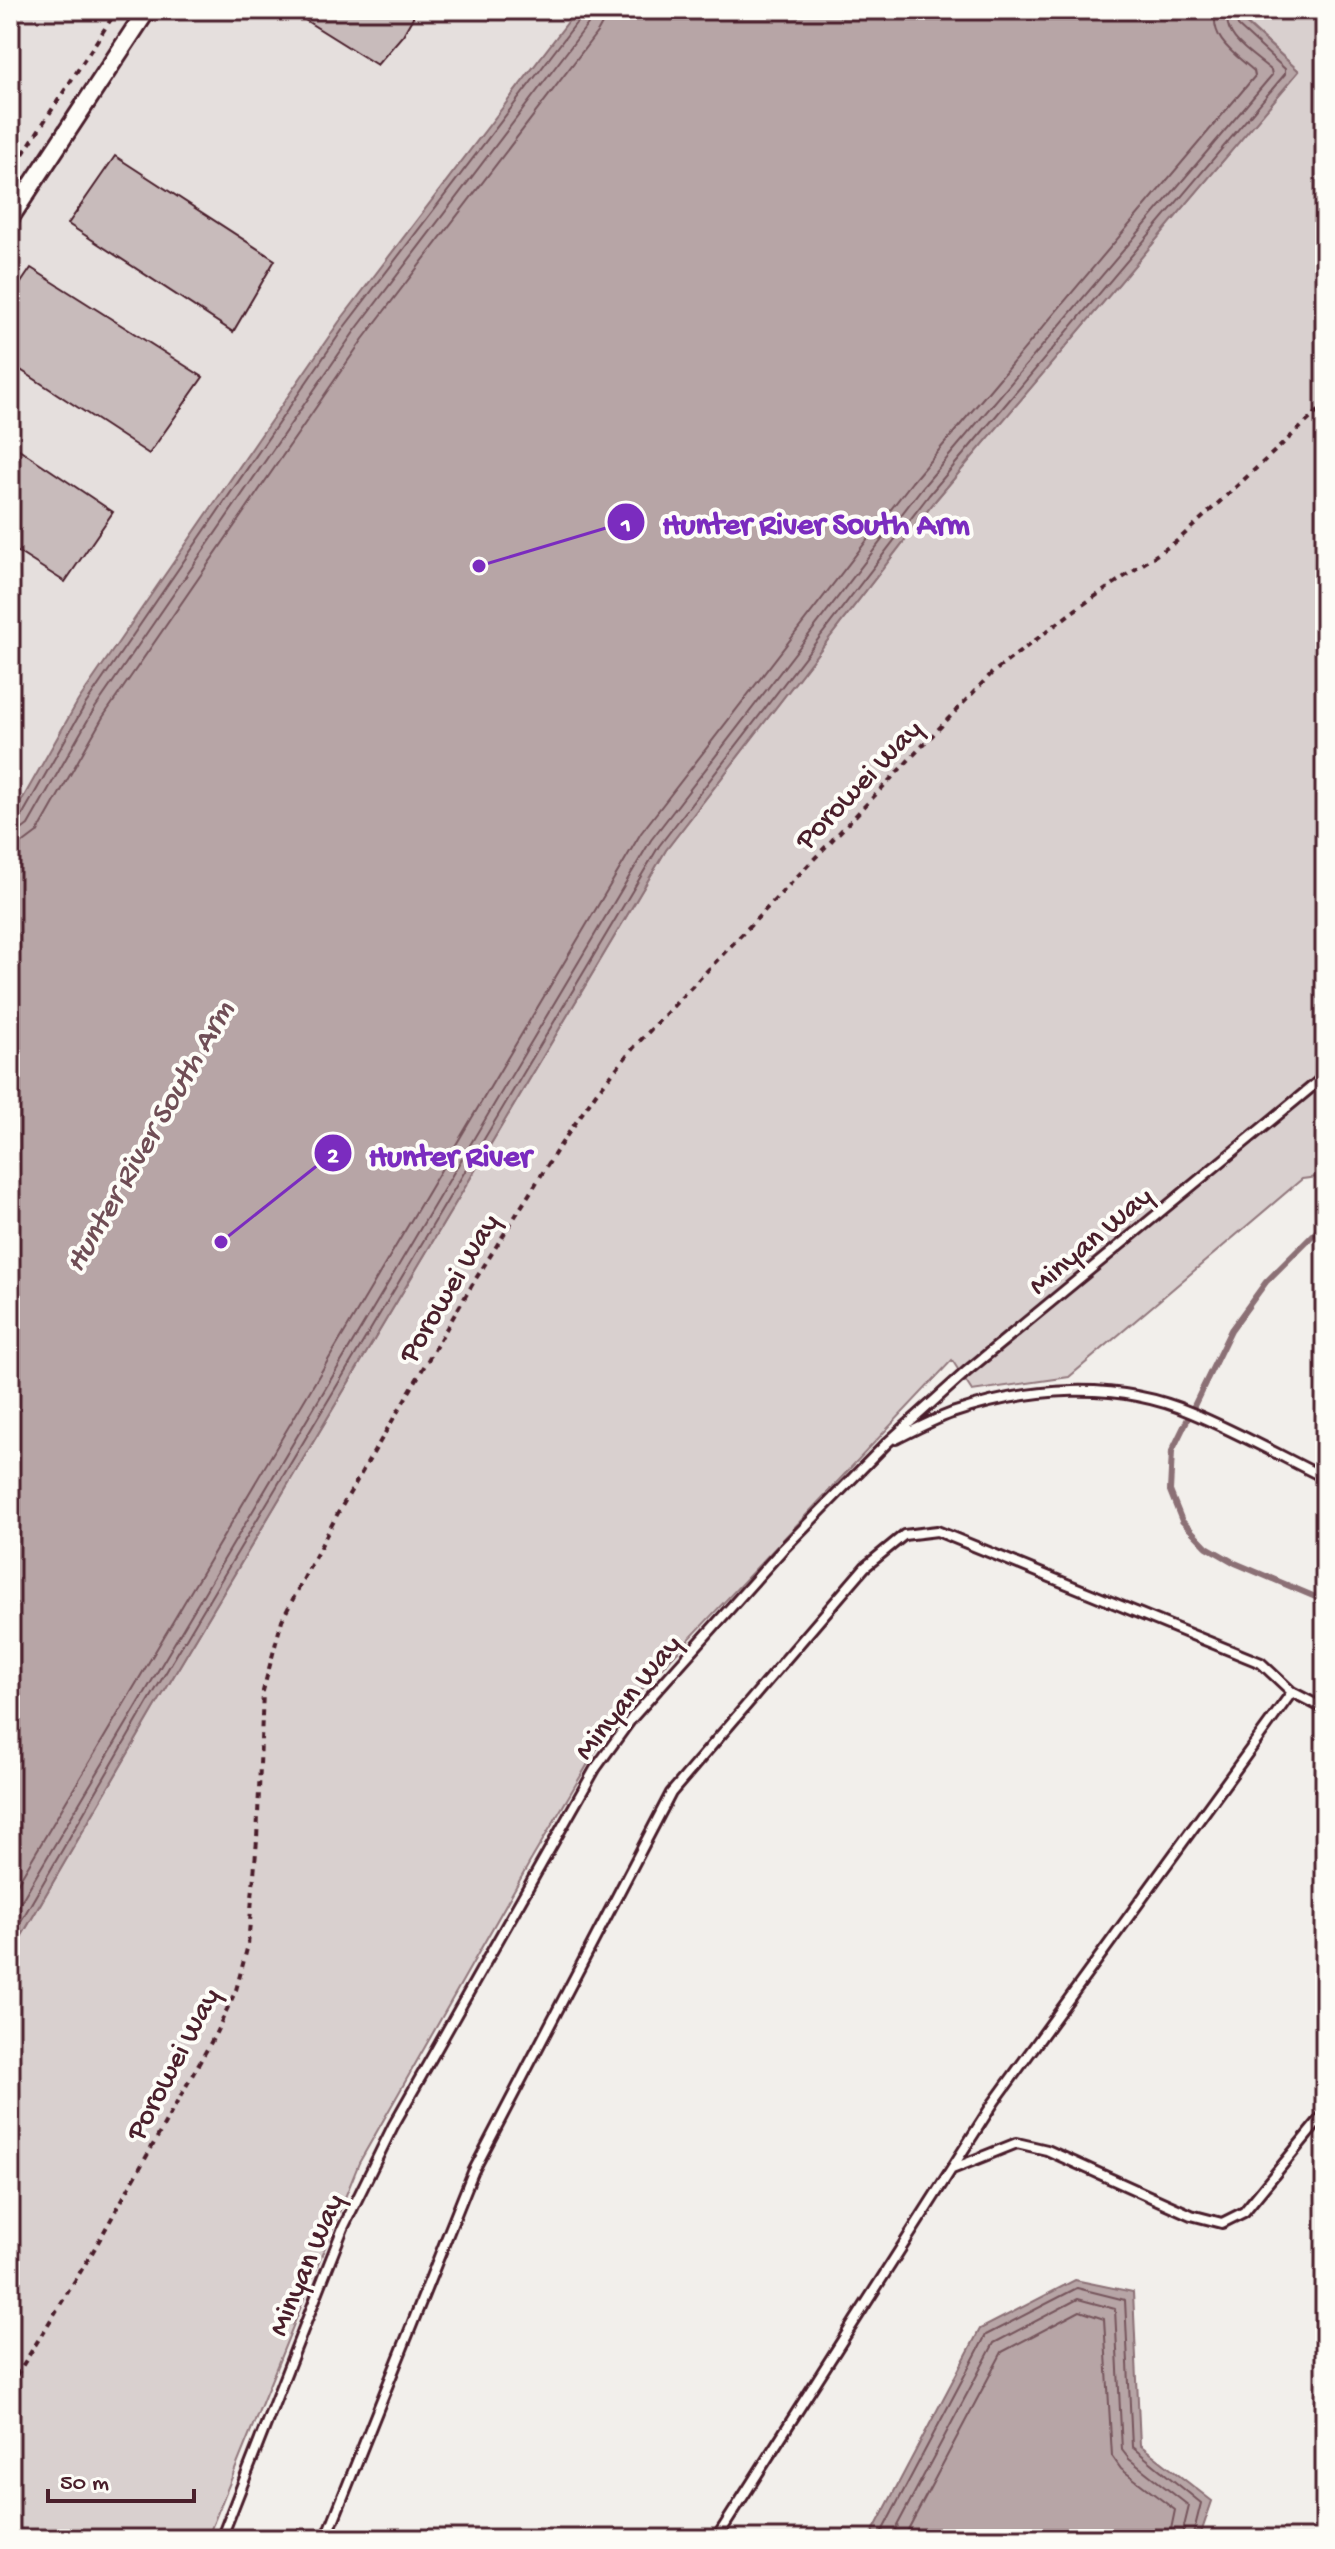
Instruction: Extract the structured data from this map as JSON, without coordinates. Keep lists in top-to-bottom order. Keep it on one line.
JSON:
{"streets":{"lane":["Minyan Way"],"path":["Porowei Way"]},"water":["Hunter River South Arm"],"places":["Hunter River South Arm","Hunter River"],"scale_bar":"50 m"}
